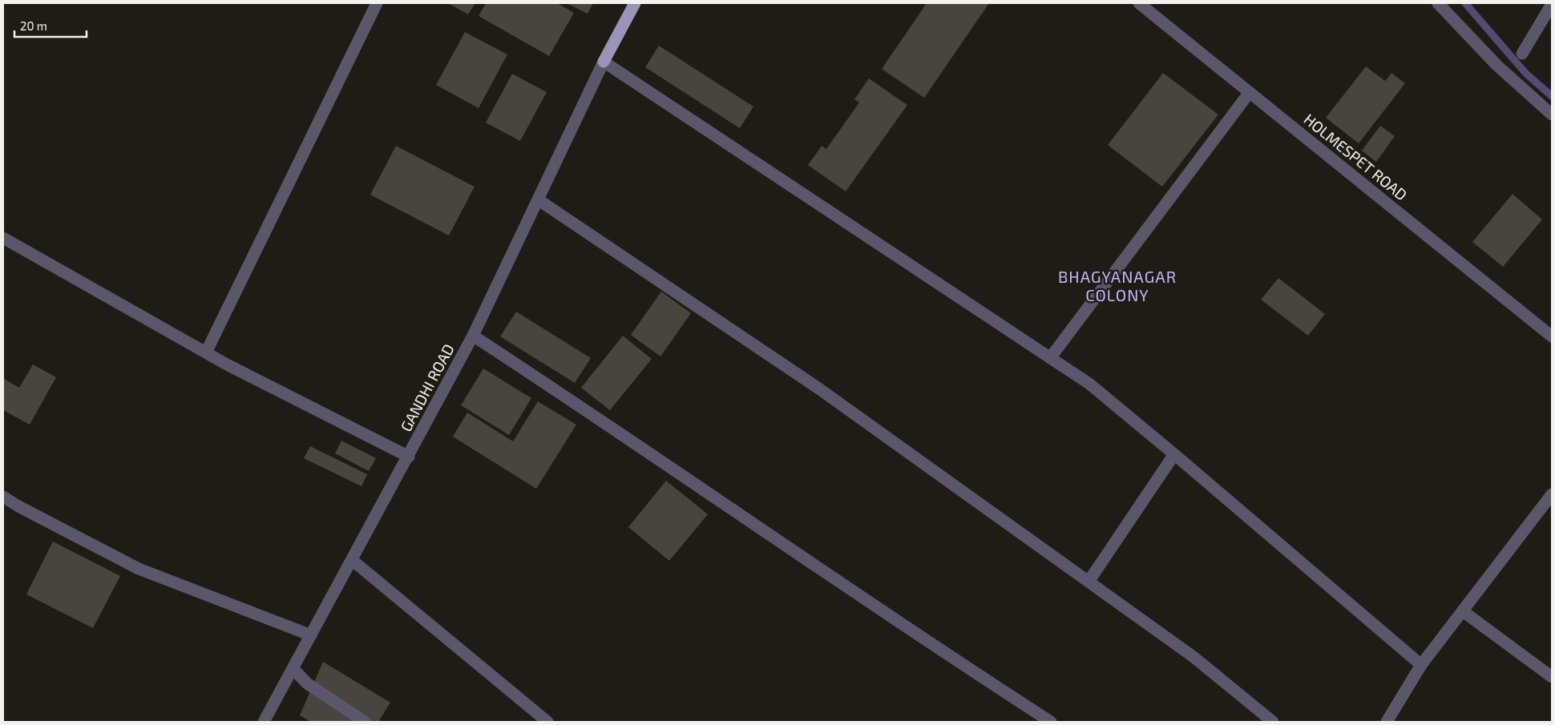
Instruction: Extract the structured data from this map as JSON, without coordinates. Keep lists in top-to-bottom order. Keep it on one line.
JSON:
{"streets":{"street":["HOLMESPET ROAD","GANDHI ROAD"]},"districts":["BHAGYANAGAR COLONY"],"scale_bar":"20 m"}
